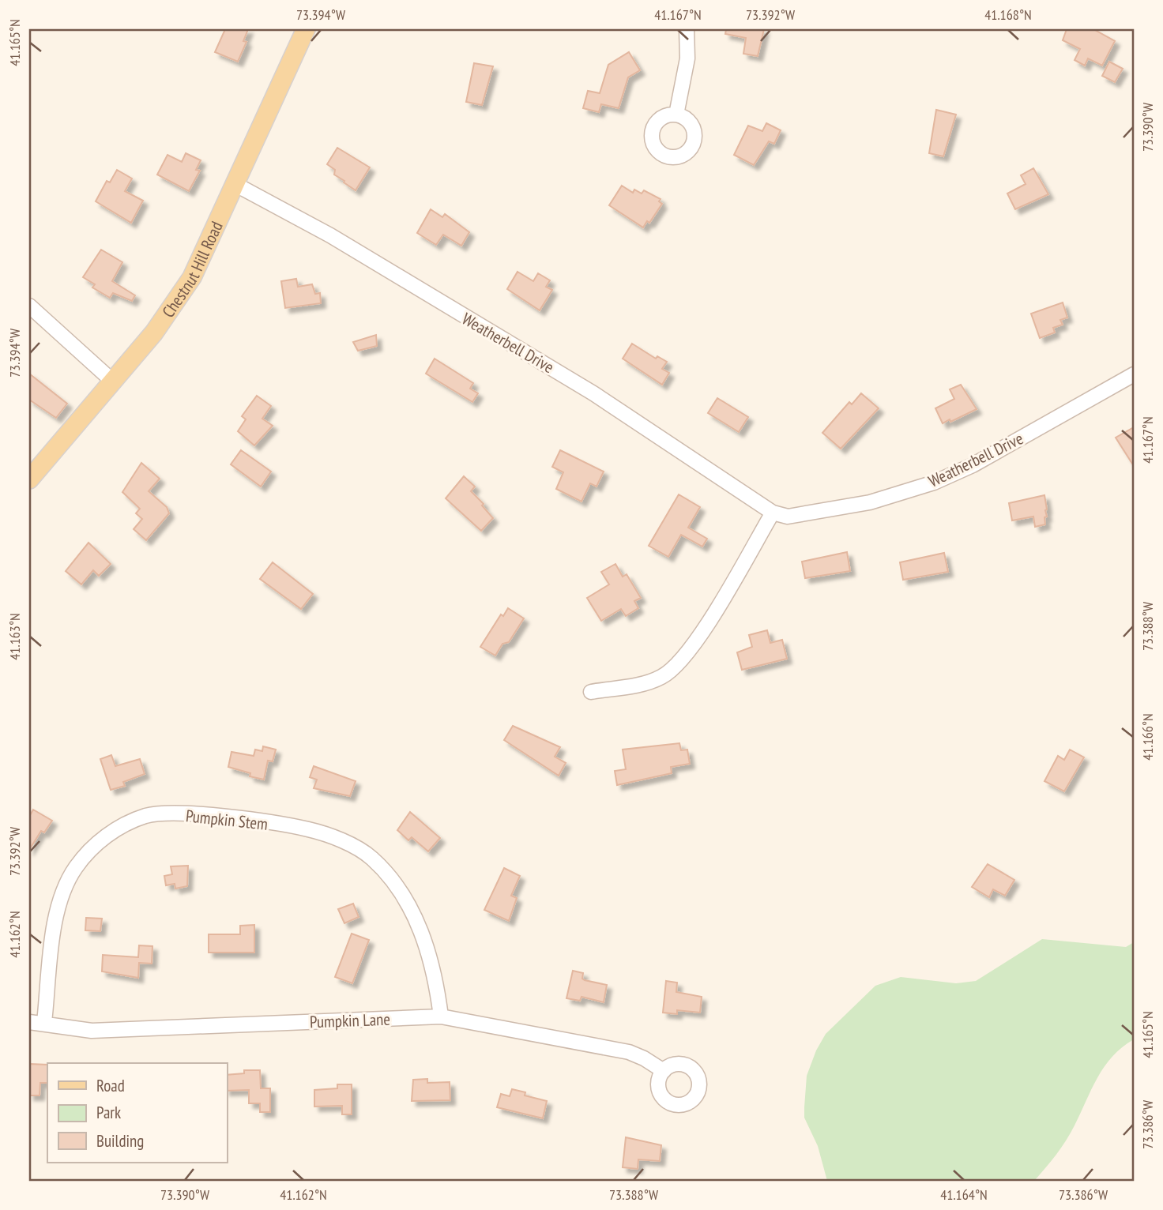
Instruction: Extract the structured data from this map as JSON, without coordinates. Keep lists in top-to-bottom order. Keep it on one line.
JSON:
{"streets":{"main road":["Chestnut Hill Road"],"street":["Weatherbell Drive","Pumpkin Stem","Pumpkin Lane"]},"crossings":[["Chestnut Hill Road","Weatherbell Drive"],["Pumpkin Stem","Pumpkin Lane"]],"legend":["Road","Park","Building"],"coordinates":["73.394°W","41.167°N","73.392°W","41.168°N","41.165°N","73.390°W","73.388°W","41.163°N","41.166°N","41.162°N","73.386°W","41.164°N"]}
